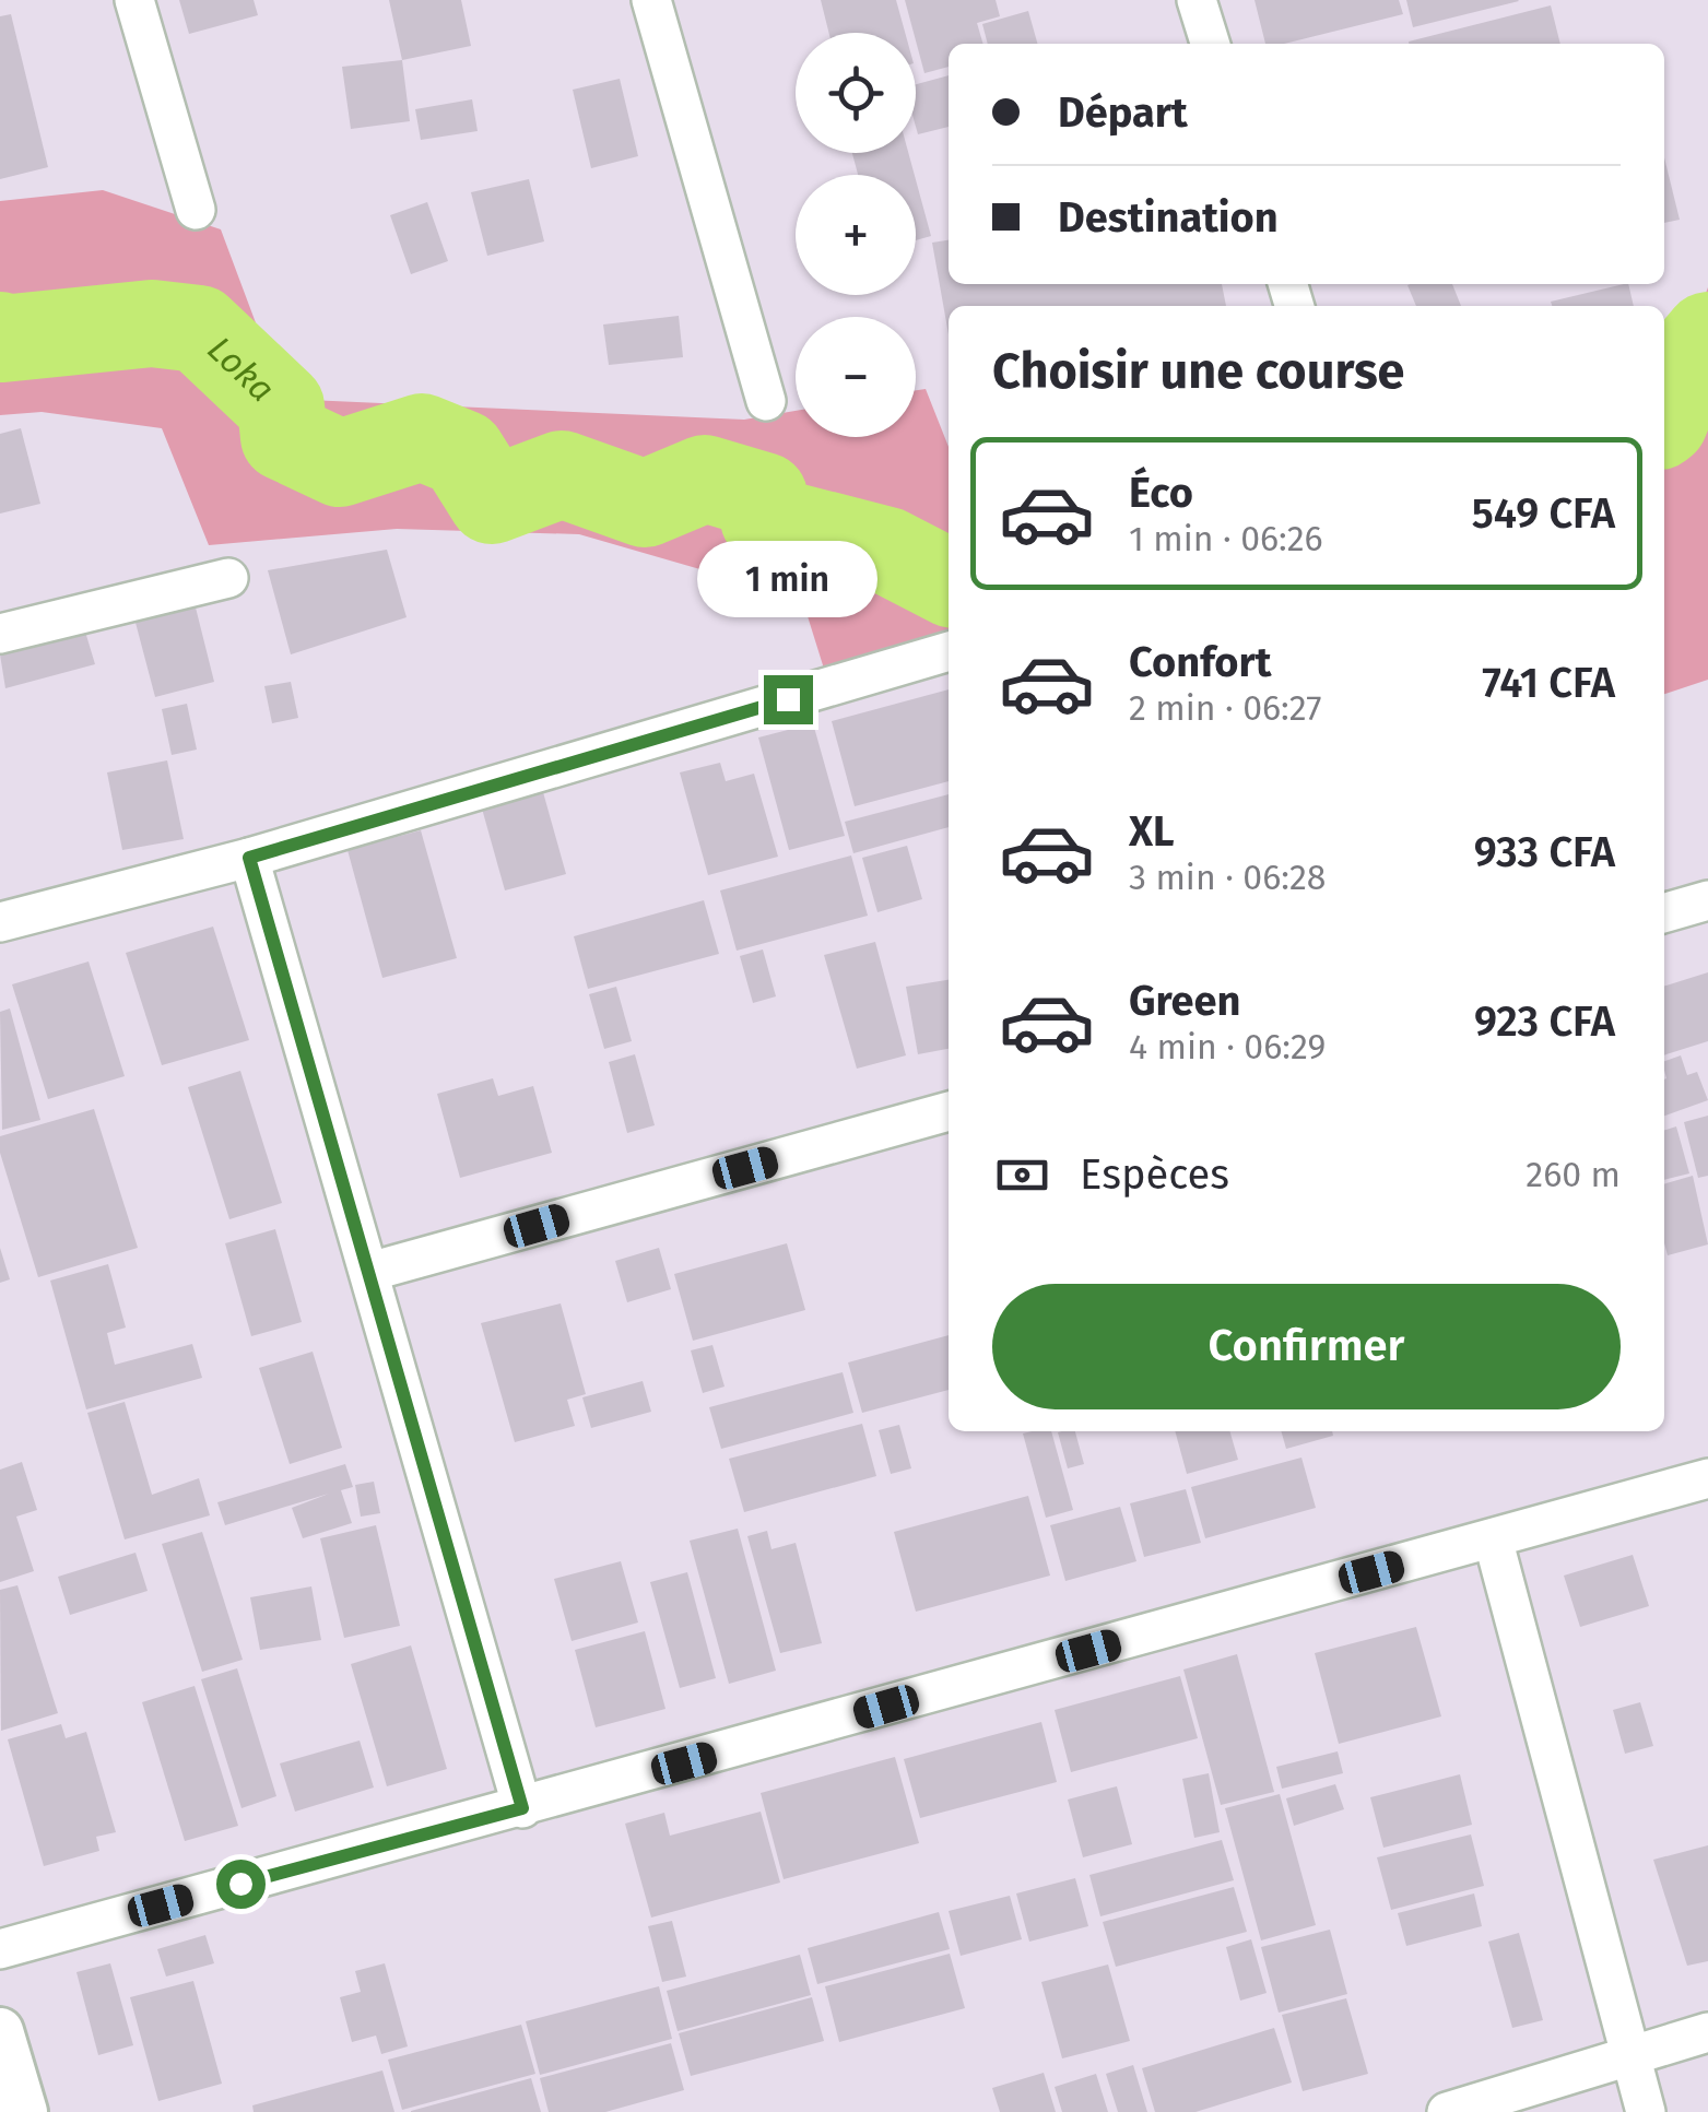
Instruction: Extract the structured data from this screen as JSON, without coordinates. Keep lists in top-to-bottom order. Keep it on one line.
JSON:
{"water":["Loka"],"page":{"map_buttons":["+","−"],"banner":["Départ","Destination"],"heading":"Choisir une course","list":[{"name":"Éco","note":"1 min · 06:26","value":"549 CFA"},{"name":"Confort","note":"2 min · 06:27","value":"741 CFA"},{"name":"XL","note":"3 min · 06:28","value":"933 CFA"},{"name":"Green","note":"4 min · 06:29","value":"923 CFA"}],"bubble":"1 min","pay":["Espèces","260 m"],"buttons":"Confirmer"}}
